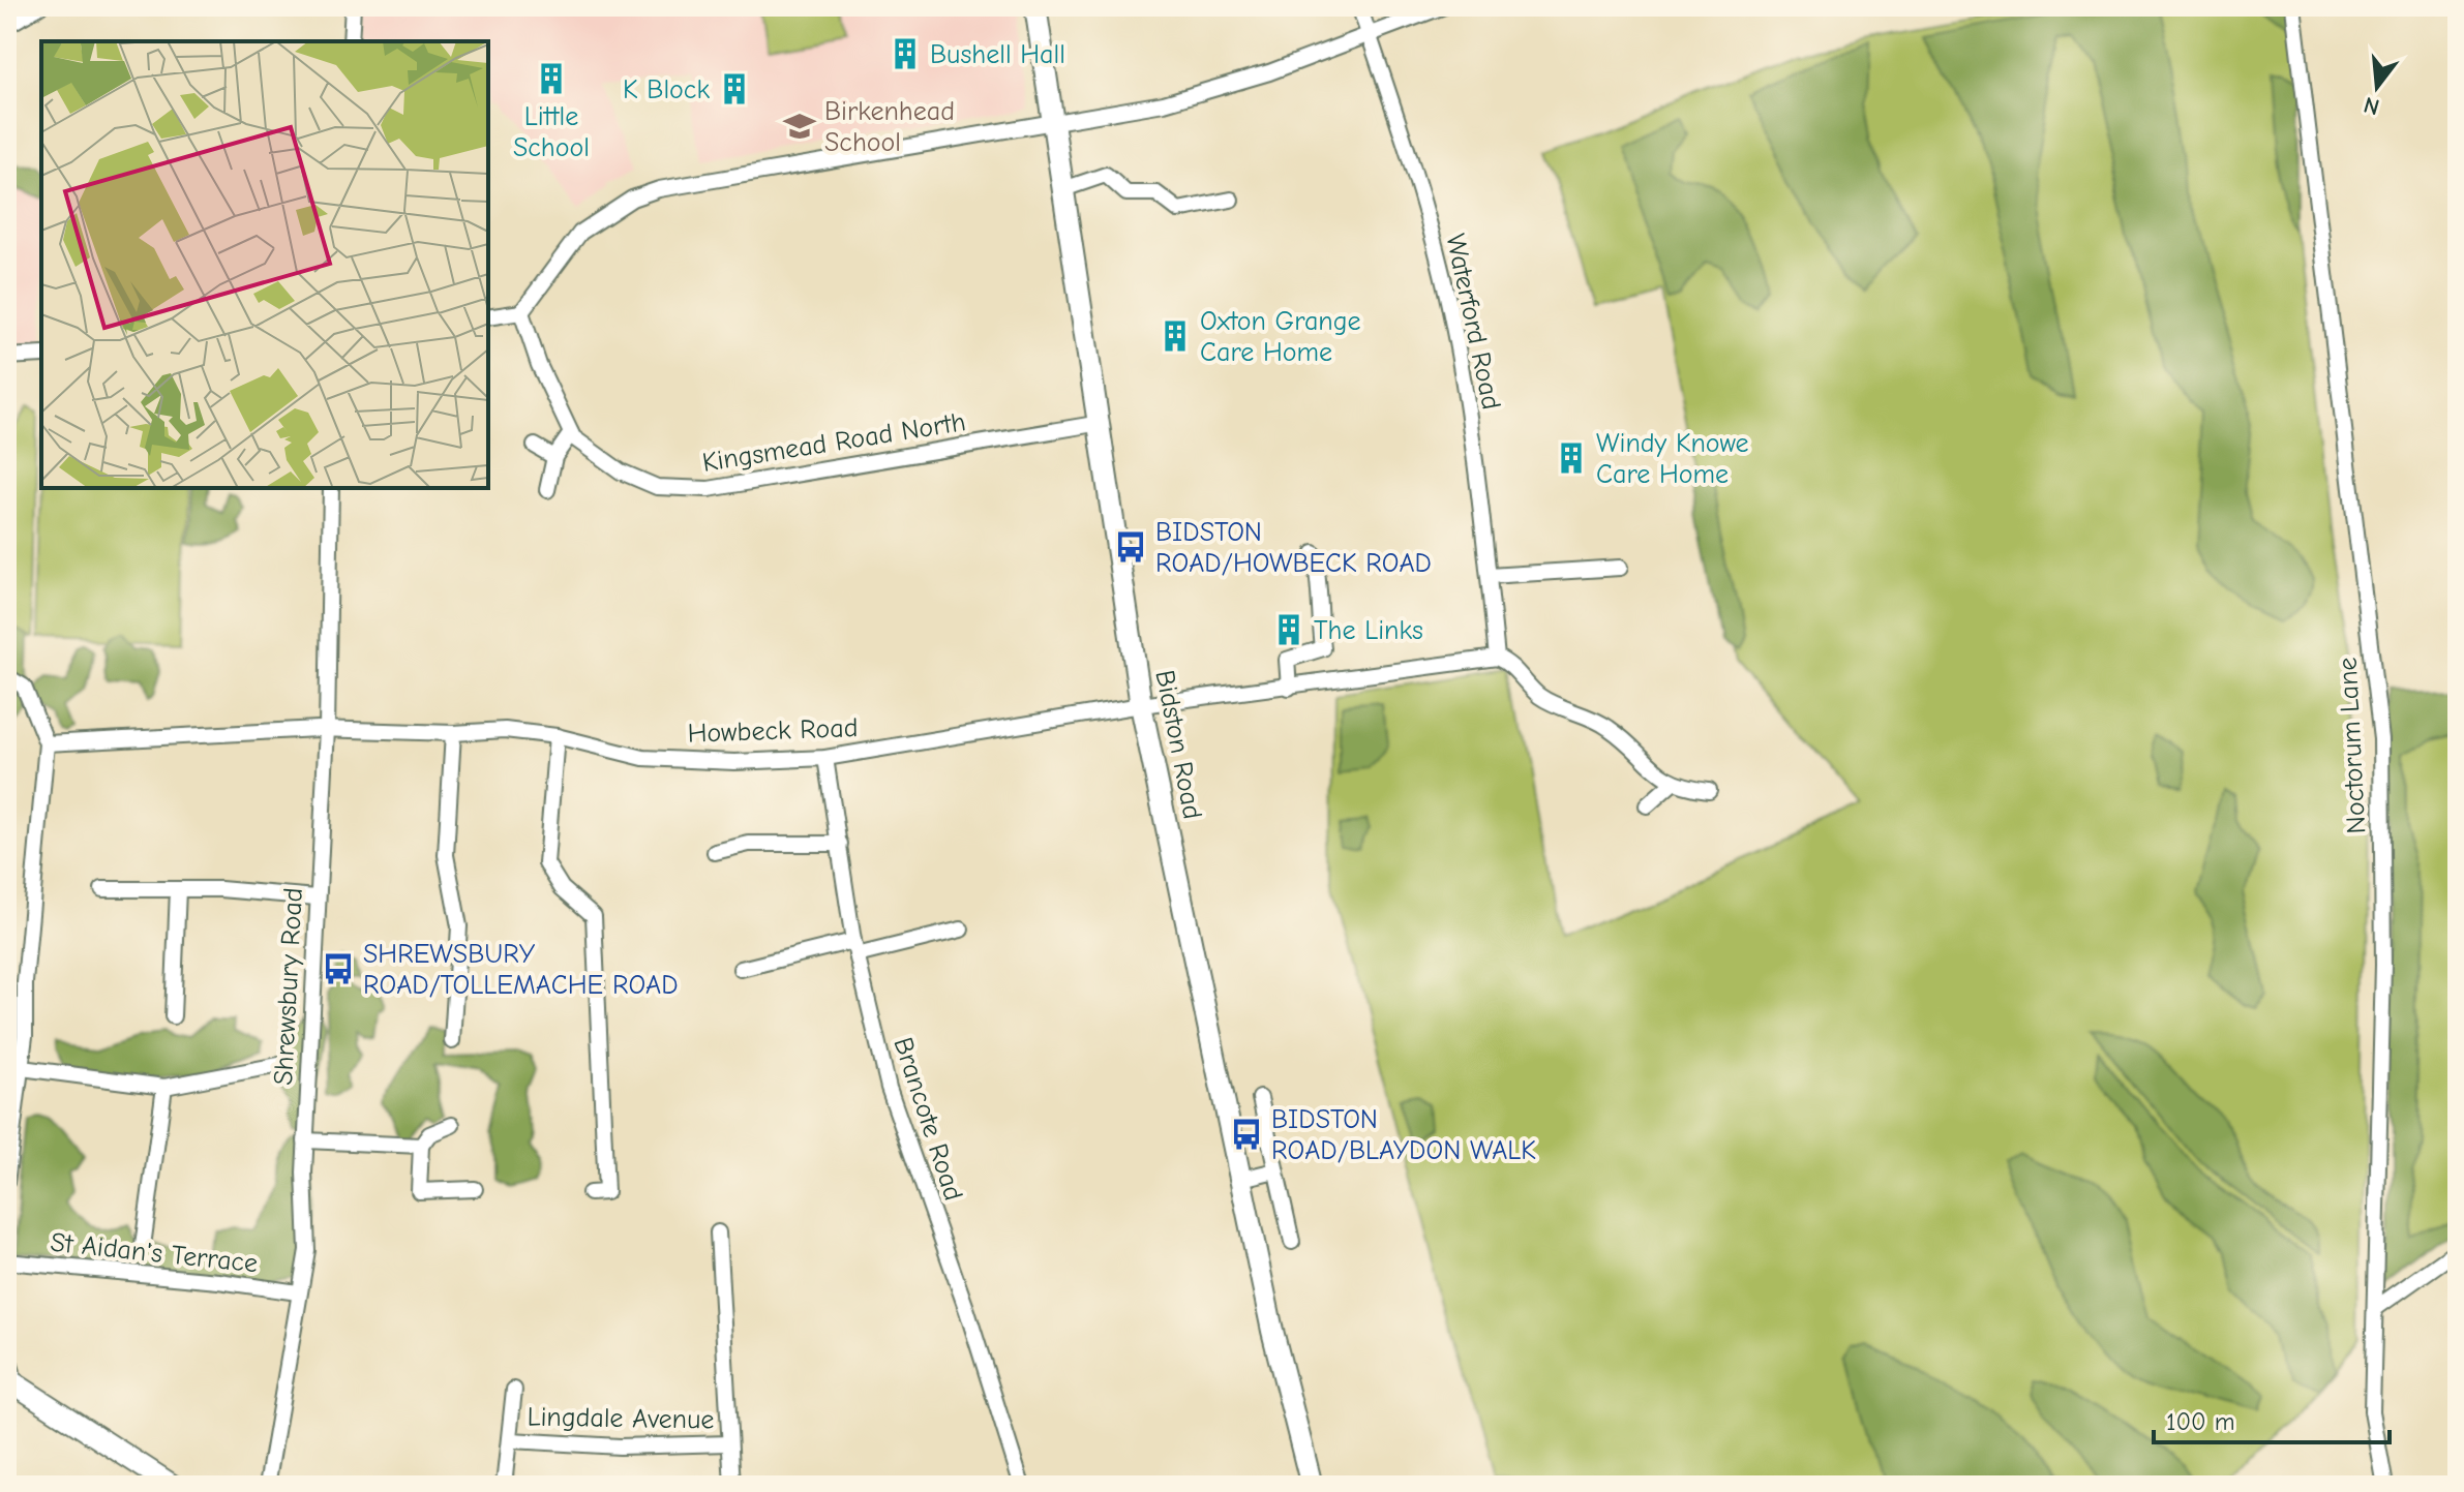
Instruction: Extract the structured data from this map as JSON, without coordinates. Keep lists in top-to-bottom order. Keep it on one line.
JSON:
{"streets":{"main road":["Bidston Road"],"street":["Waterford Road","Kingsmead Road North","Howbeck Road","Noctorum Lane","Shrewsbury Road","Brancote Road","St Aidan's Terrace","Lingdale Avenue"]},"crossings":[["Waterford Road","Howbeck Road"],["Kingsmead Road North","Bidston Road"],["Howbeck Road","Bidston Road"],["Howbeck Road","Shrewsbury Road"],["Howbeck Road","Brancote Road"],["Shrewsbury Road","St Aidan's Terrace"]],"places":{"building":["Bushell Hall","Little School","K Block","Oxton Grange Care Home","Windy Knowe Care Home","The Links"],"school or university":["Birkenhead School"],"bus stop":["BIDSTON ROAD/HOWBECK ROAD","SHREWSBURY ROAD/TOLLEMACHE ROAD","BIDSTON ROAD/BLAYDON WALK"]},"scale_bar":"100 m","north":"bottom"}
